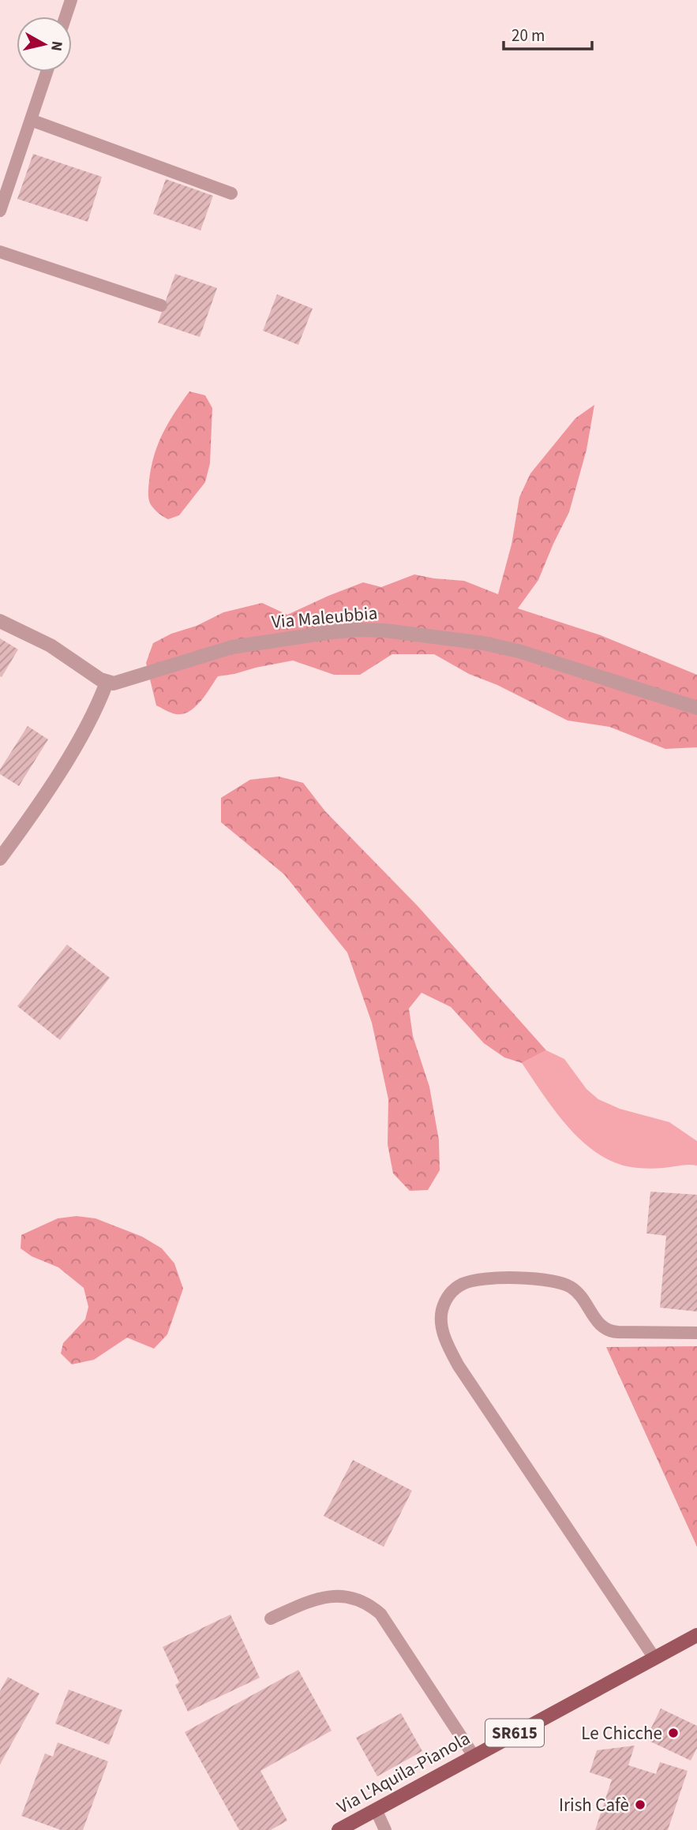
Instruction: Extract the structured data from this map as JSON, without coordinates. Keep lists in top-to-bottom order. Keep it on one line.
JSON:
{"streets":{"main road":["SR615","Via L'Aquila-Pianola"],"street":["Via Maleubbia"]},"places":["Le Chicche","Irish Cafè"],"scale_bar":"20 m","north":"right"}
